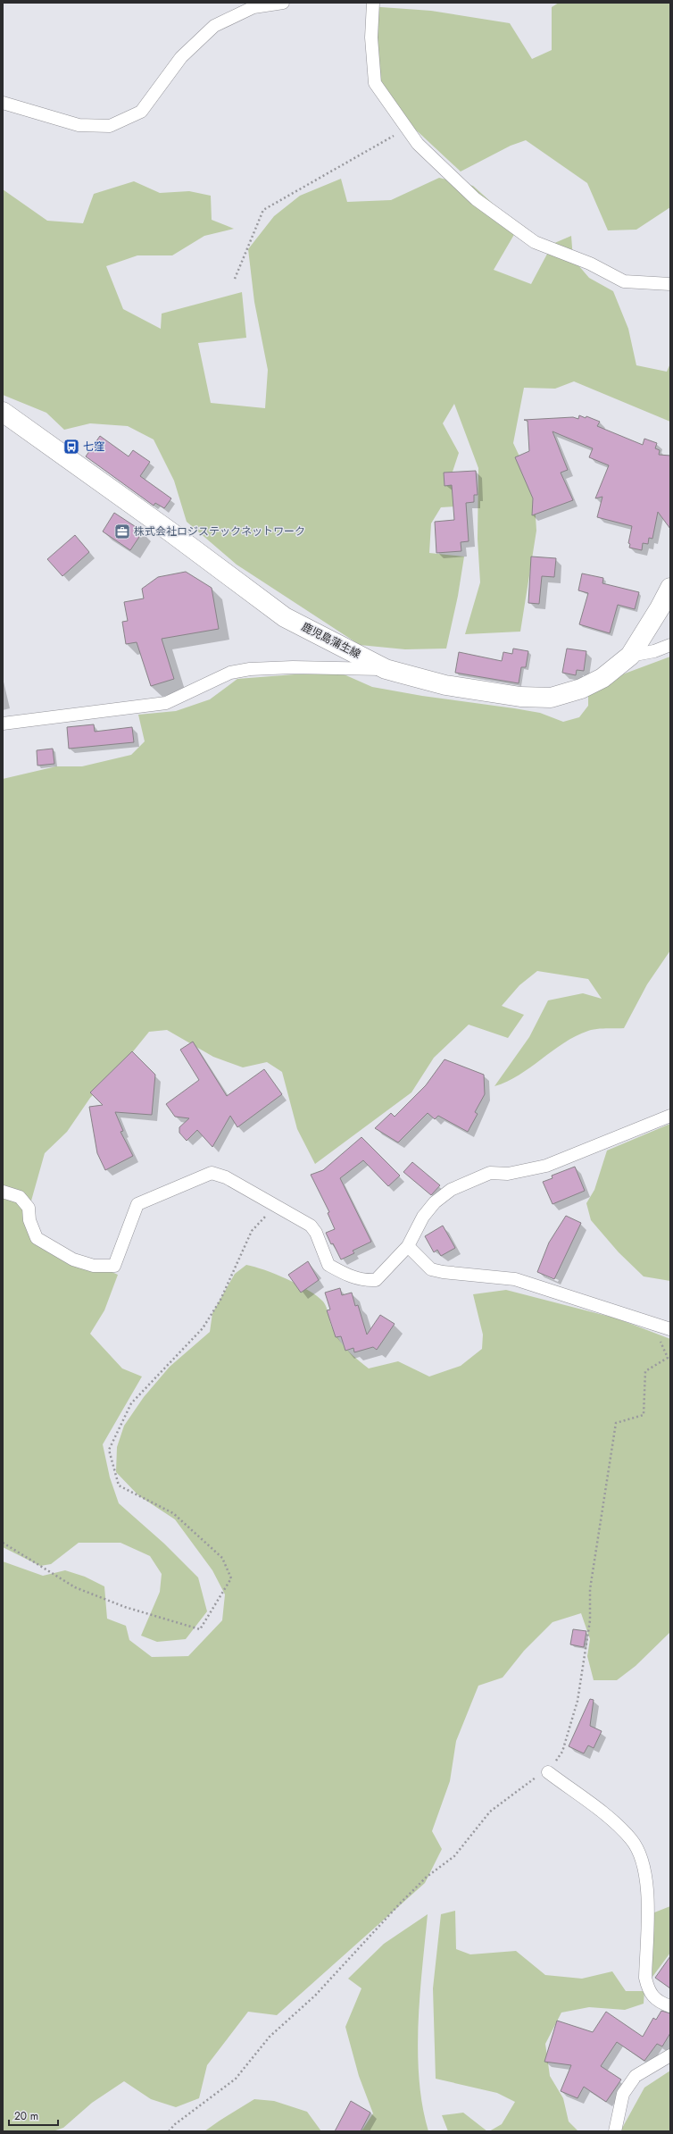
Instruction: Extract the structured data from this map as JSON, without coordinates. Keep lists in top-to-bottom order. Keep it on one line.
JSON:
{"streets":{"main road":["鹿児島蒲生線"]},"places":{"bus stop":["七窪"],"office":["株式会社ロジステックネットワーク"]},"scale_bar":"20 m"}
